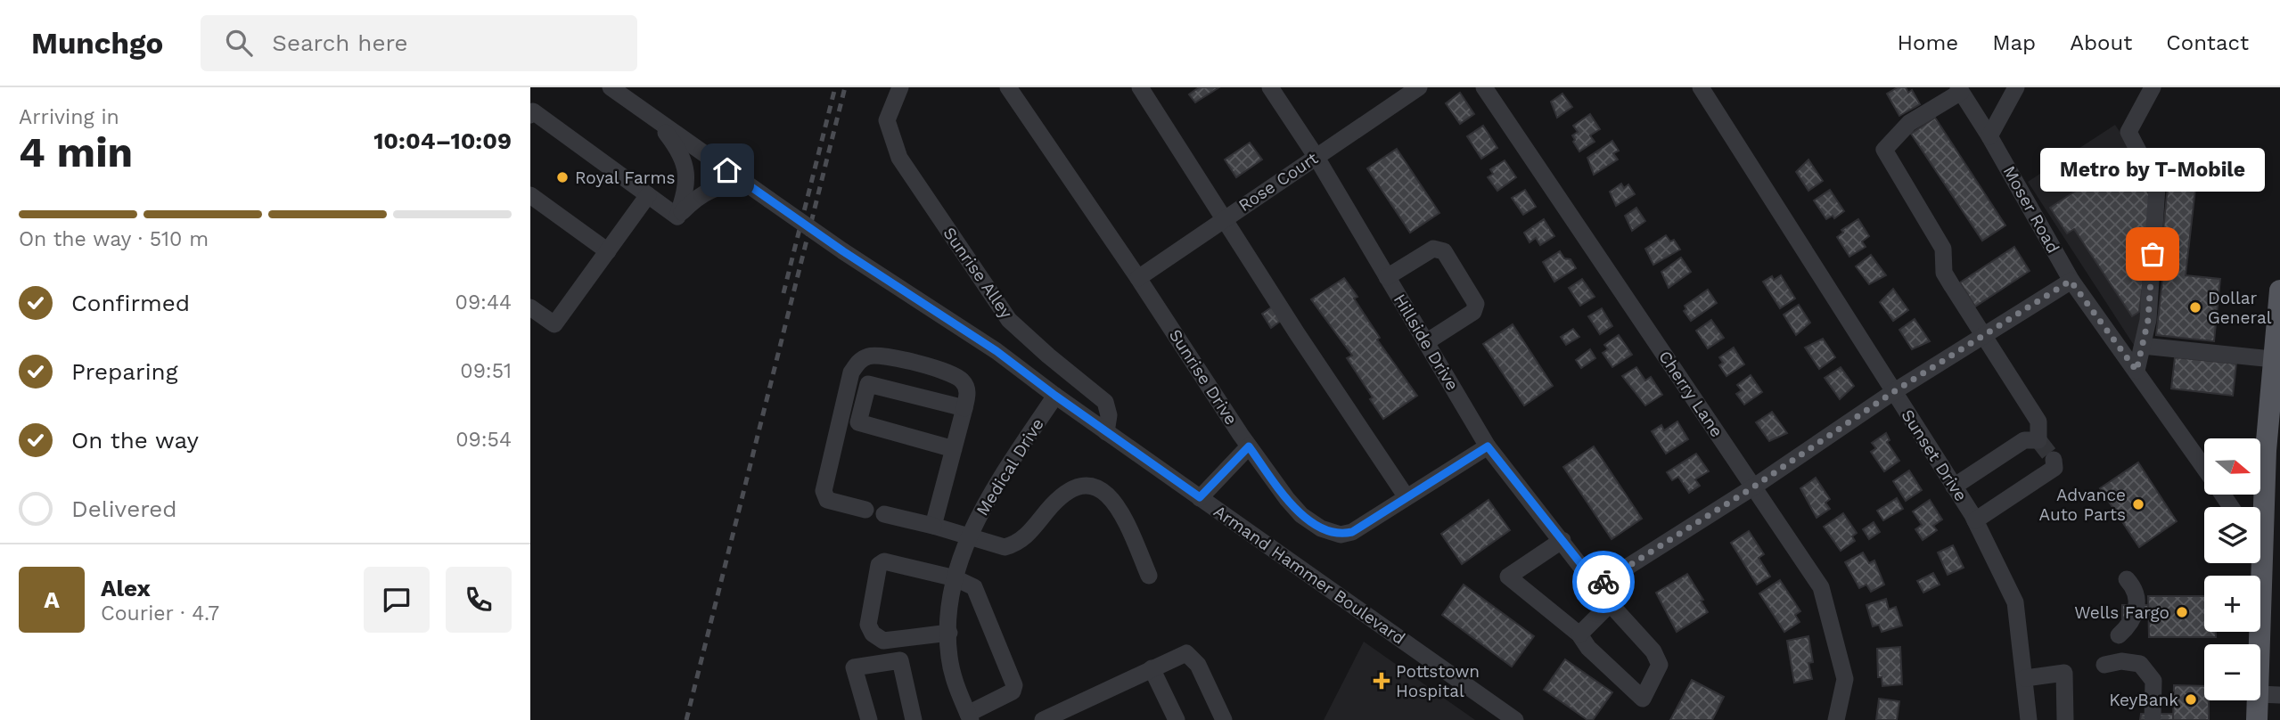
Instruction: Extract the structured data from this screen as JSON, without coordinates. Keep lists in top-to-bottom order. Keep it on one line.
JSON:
{"streets":{"street":["Rose Court","Moser Road","Sunrise Alley","Hillside Drive","Sunrise Drive","Cherry Lane","Sunset Drive","Medical Drive","Armand Hammer Boulevard"]},"crossings":[["Rose Court","Hillside Drive"],["Rose Court","Sunrise Drive"],["Sunrise Alley","Armand Hammer Boulevard"],["Hillside Drive","Sunrise Drive"],["Medical Drive","Armand Hammer Boulevard"]],"places":{"other":["Royal Farms","Metro by T-Mobile","Dollar General","Advance Auto Parts","Wells Fargo","KeyBank"],"health":["Pottstown Hospital"]},"north":"right","page":{"header":"Munchgo","search":"Search here","nav":["Home","Map","About","Contact"],"heading":["4 min","Arriving in","10:04–10:09"],"panel":["Alex","Courier · 4.7"],"bubble":"Metro by T-Mobile","bar":"On the way · 510 m","list":[["Confirmed","09:44"],["Preparing","09:51"],["On the way","09:54"],"Delivered"],"map_buttons":["+","−"],"round":"A"}}
